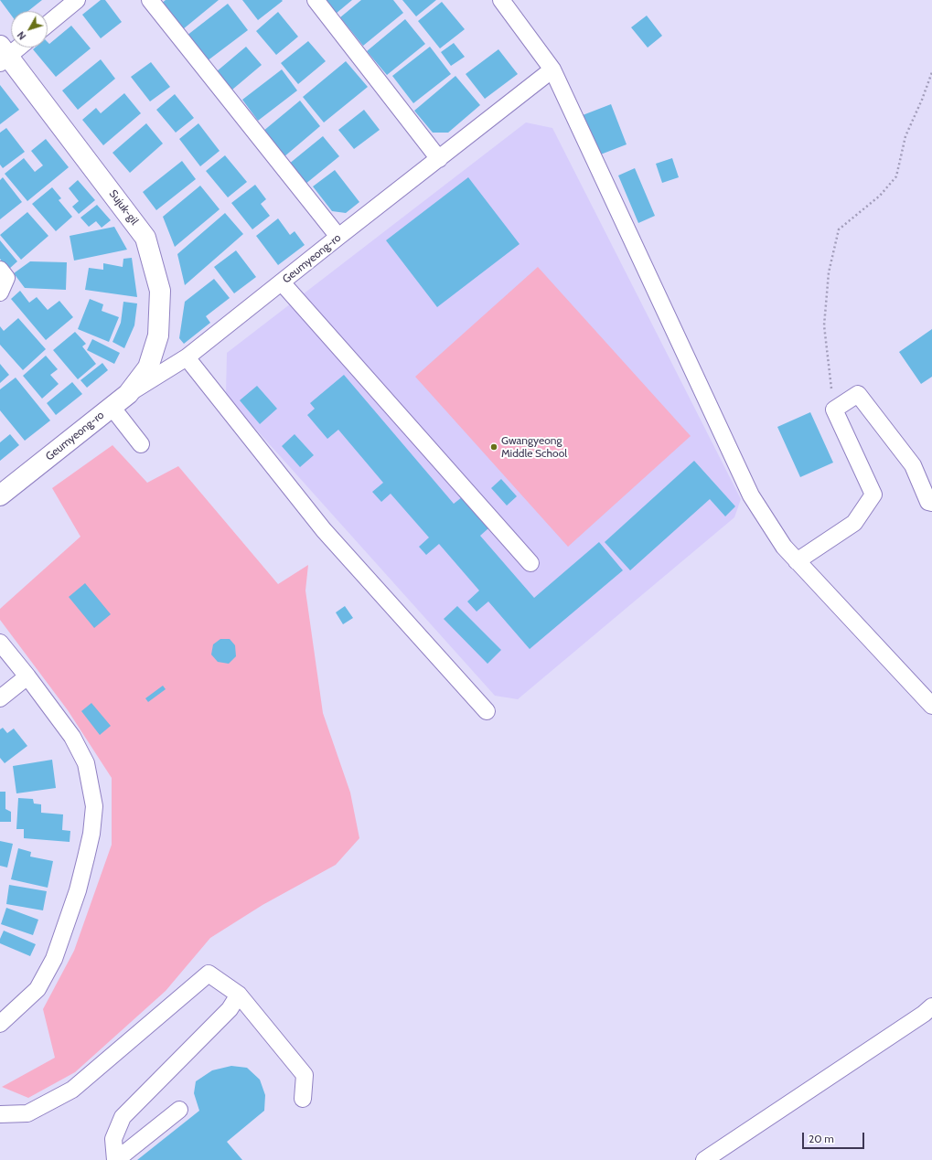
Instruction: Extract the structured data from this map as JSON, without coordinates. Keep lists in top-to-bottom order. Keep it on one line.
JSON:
{"streets":{"street":["Sujuk-gil","Geumyeong-ro"]},"crossings":[["Sujuk-gil","Geumyeong-ro"]],"places":["Gwangyeong Middle School"],"scale_bar":"20 m","north":"bottom left"}
